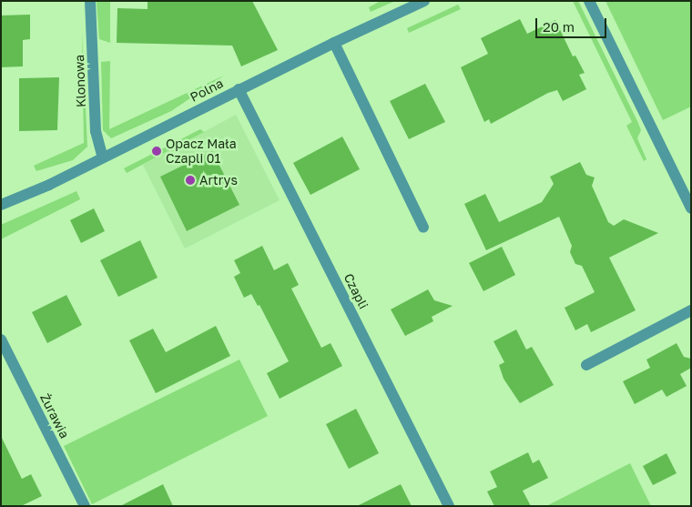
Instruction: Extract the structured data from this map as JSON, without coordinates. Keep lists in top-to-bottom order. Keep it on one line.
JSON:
{"streets":{"street":["Klonowa","Polna","Czapli","Żurawia"]},"crossings":[["Klonowa","Polna"],["Polna","Czapli"]],"places":["Opacz Mała Czapli 01","Artrys"],"scale_bar":"20 m"}
